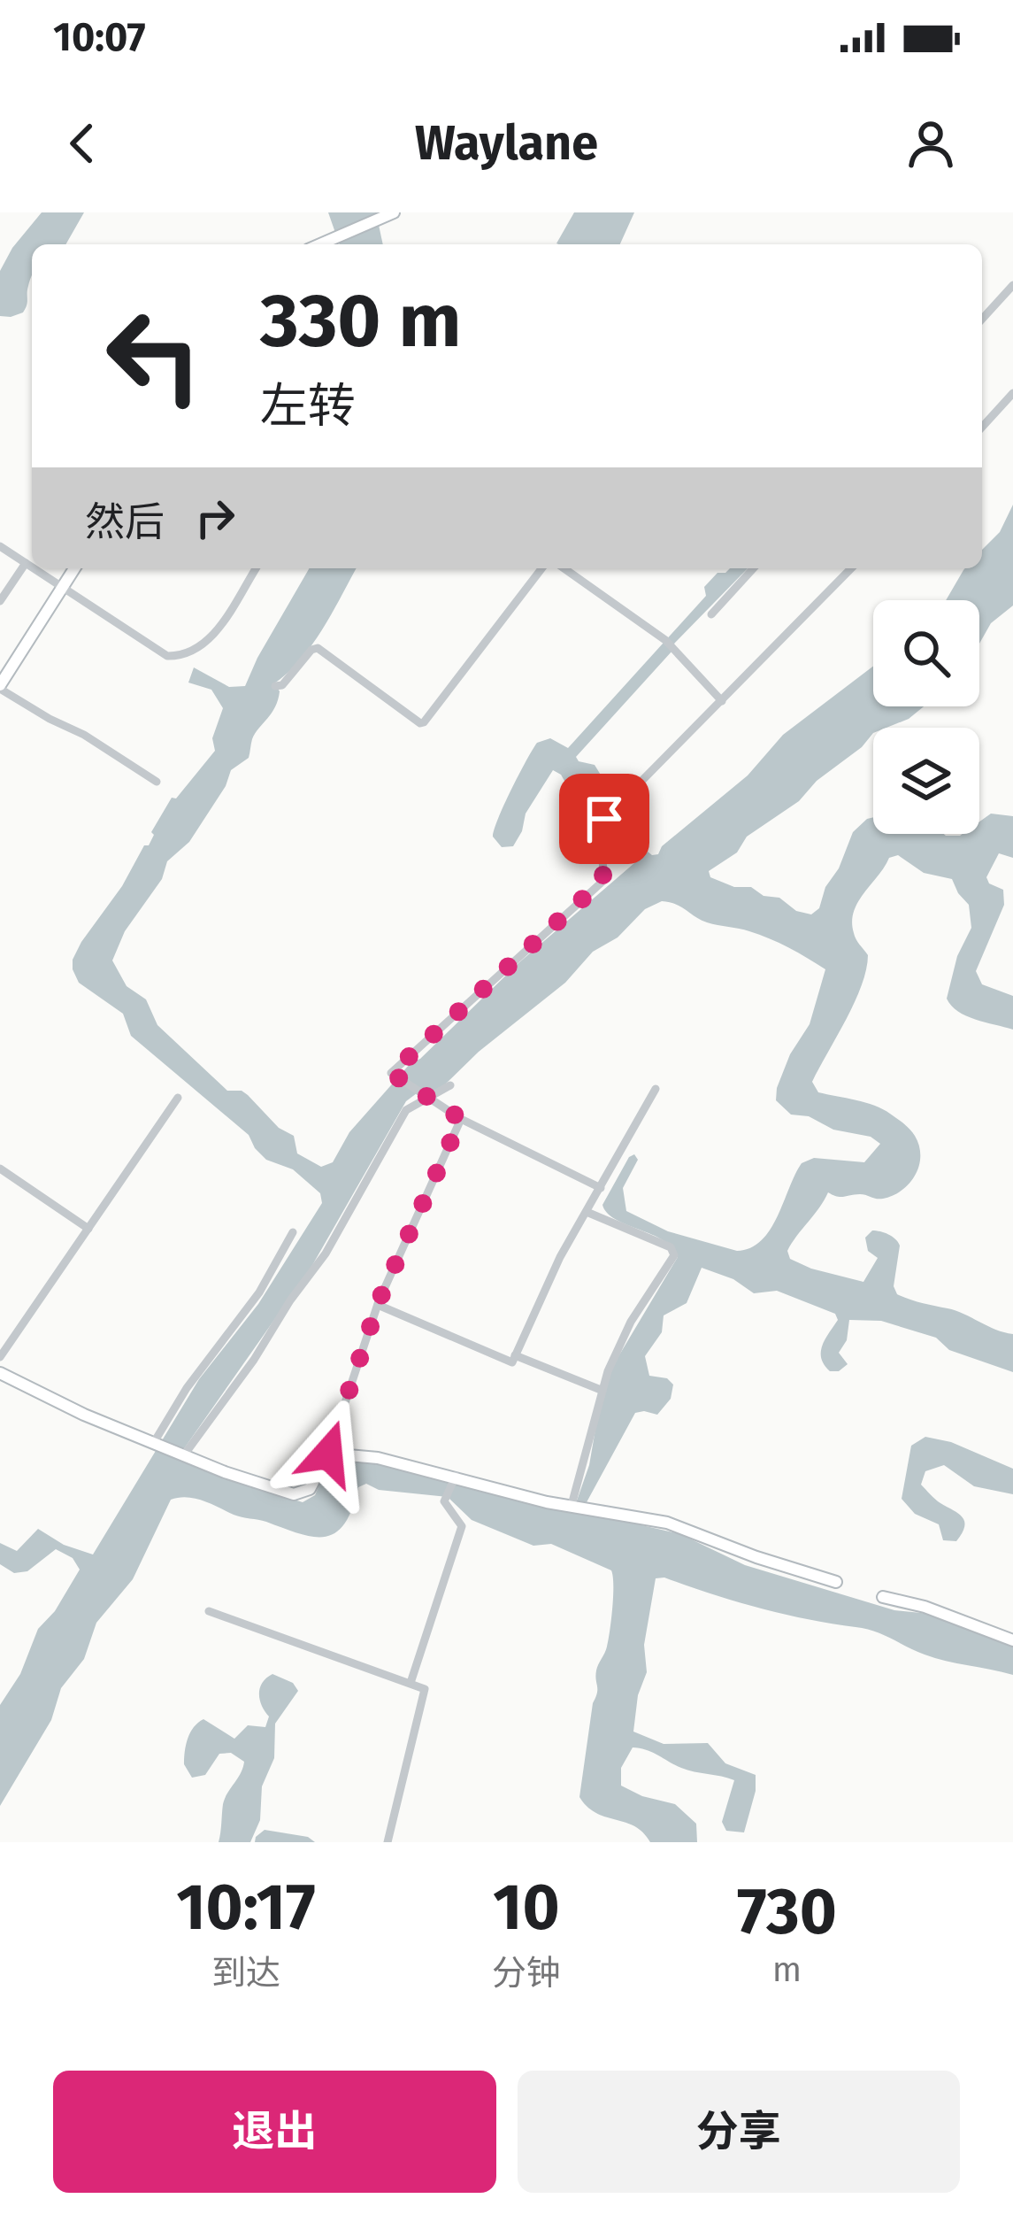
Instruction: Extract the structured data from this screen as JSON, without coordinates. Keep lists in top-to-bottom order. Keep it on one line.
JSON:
{"page":{"status":"10:07","header":"Waylane","turn":["330 m","左转"],"then":"然后","eta":["10:17","到达","10","分钟","730","m"],"buttons":["退出","分享"]}}
